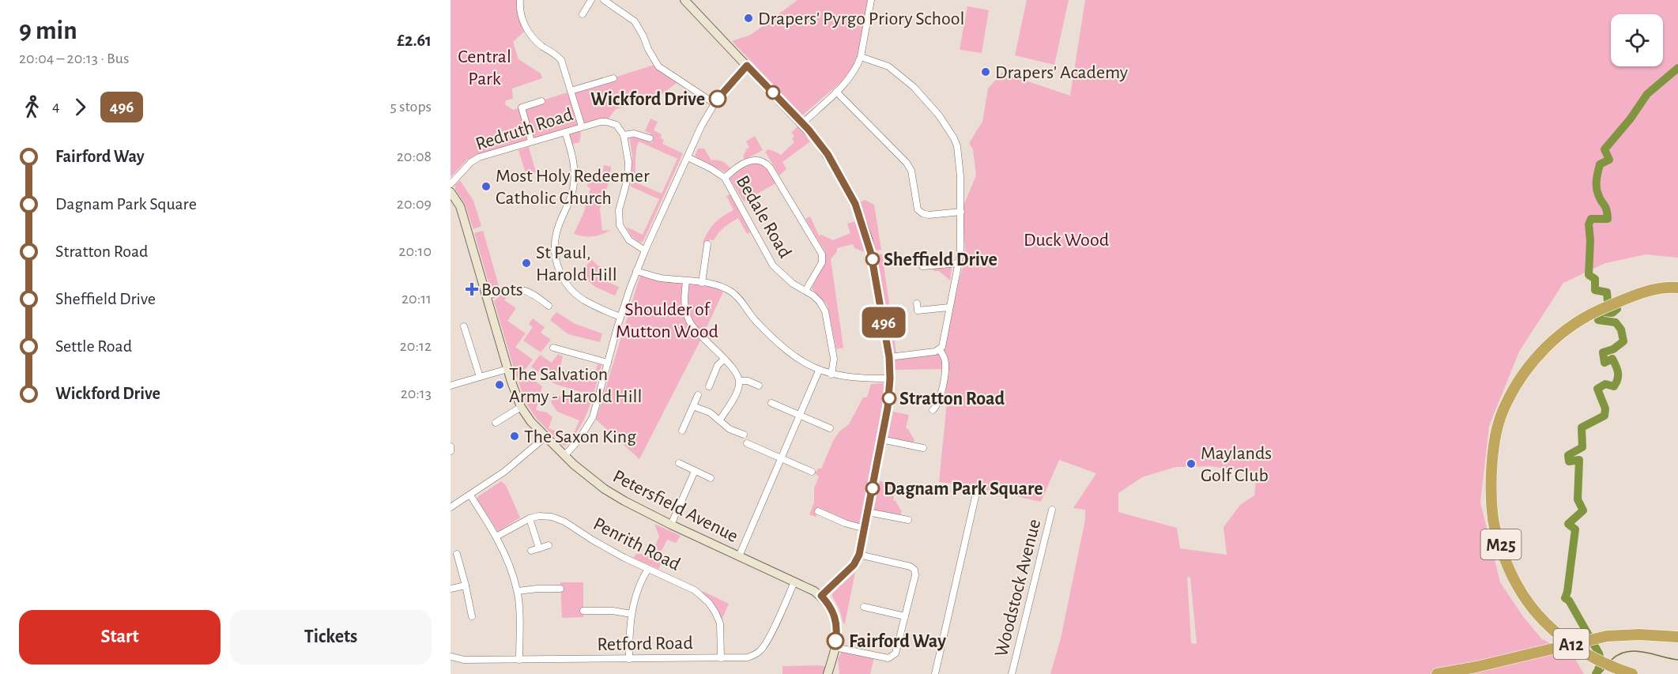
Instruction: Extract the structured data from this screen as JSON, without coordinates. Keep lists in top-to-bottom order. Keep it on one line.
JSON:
{"streets":{"highway":["M25","A12"],"street":["Redruth Road","Bedale Road","Petersfield Avenue","Penrith Road","Woodstock Avenue","Retford Road"]},"crossings":[["Petersfield Avenue","Retford Road"],["Penrith Road","Retford Road"]],"parks":["Central Park","Duck Wood","Shoulder of Mutton Wood"],"places":{"other":["Drapers' Pyrgo Priory School","Drapers' Academy","Wickford Drive","Most Holy Redeemer Catholic Church","Sheffield Drive","St Paul, Harold Hill","The Salvation Army - Harold Hill","Stratton Road","The Saxon King","Maylands Golf Club","Dagnam Park Square","Fairford Way"],"health":["Boots"]},"lines":["bus line 496"],"page":{"heading":["9 min","20:04 – 20:13 · Bus","£2.61"],"on_map":"496","legs":["4","496","5 stops"],"list":[{"name":"Fairford Way","value":"20:08"},{"name":"Dagnam Park Square","value":"20:09"},{"name":"Stratton Road","value":"20:10"},{"name":"Sheffield Drive","value":"20:11"},{"name":"Settle Road","value":"20:12"},{"name":"Wickford Drive","value":"20:13"}],"buttons":["Start","Tickets"]}}
